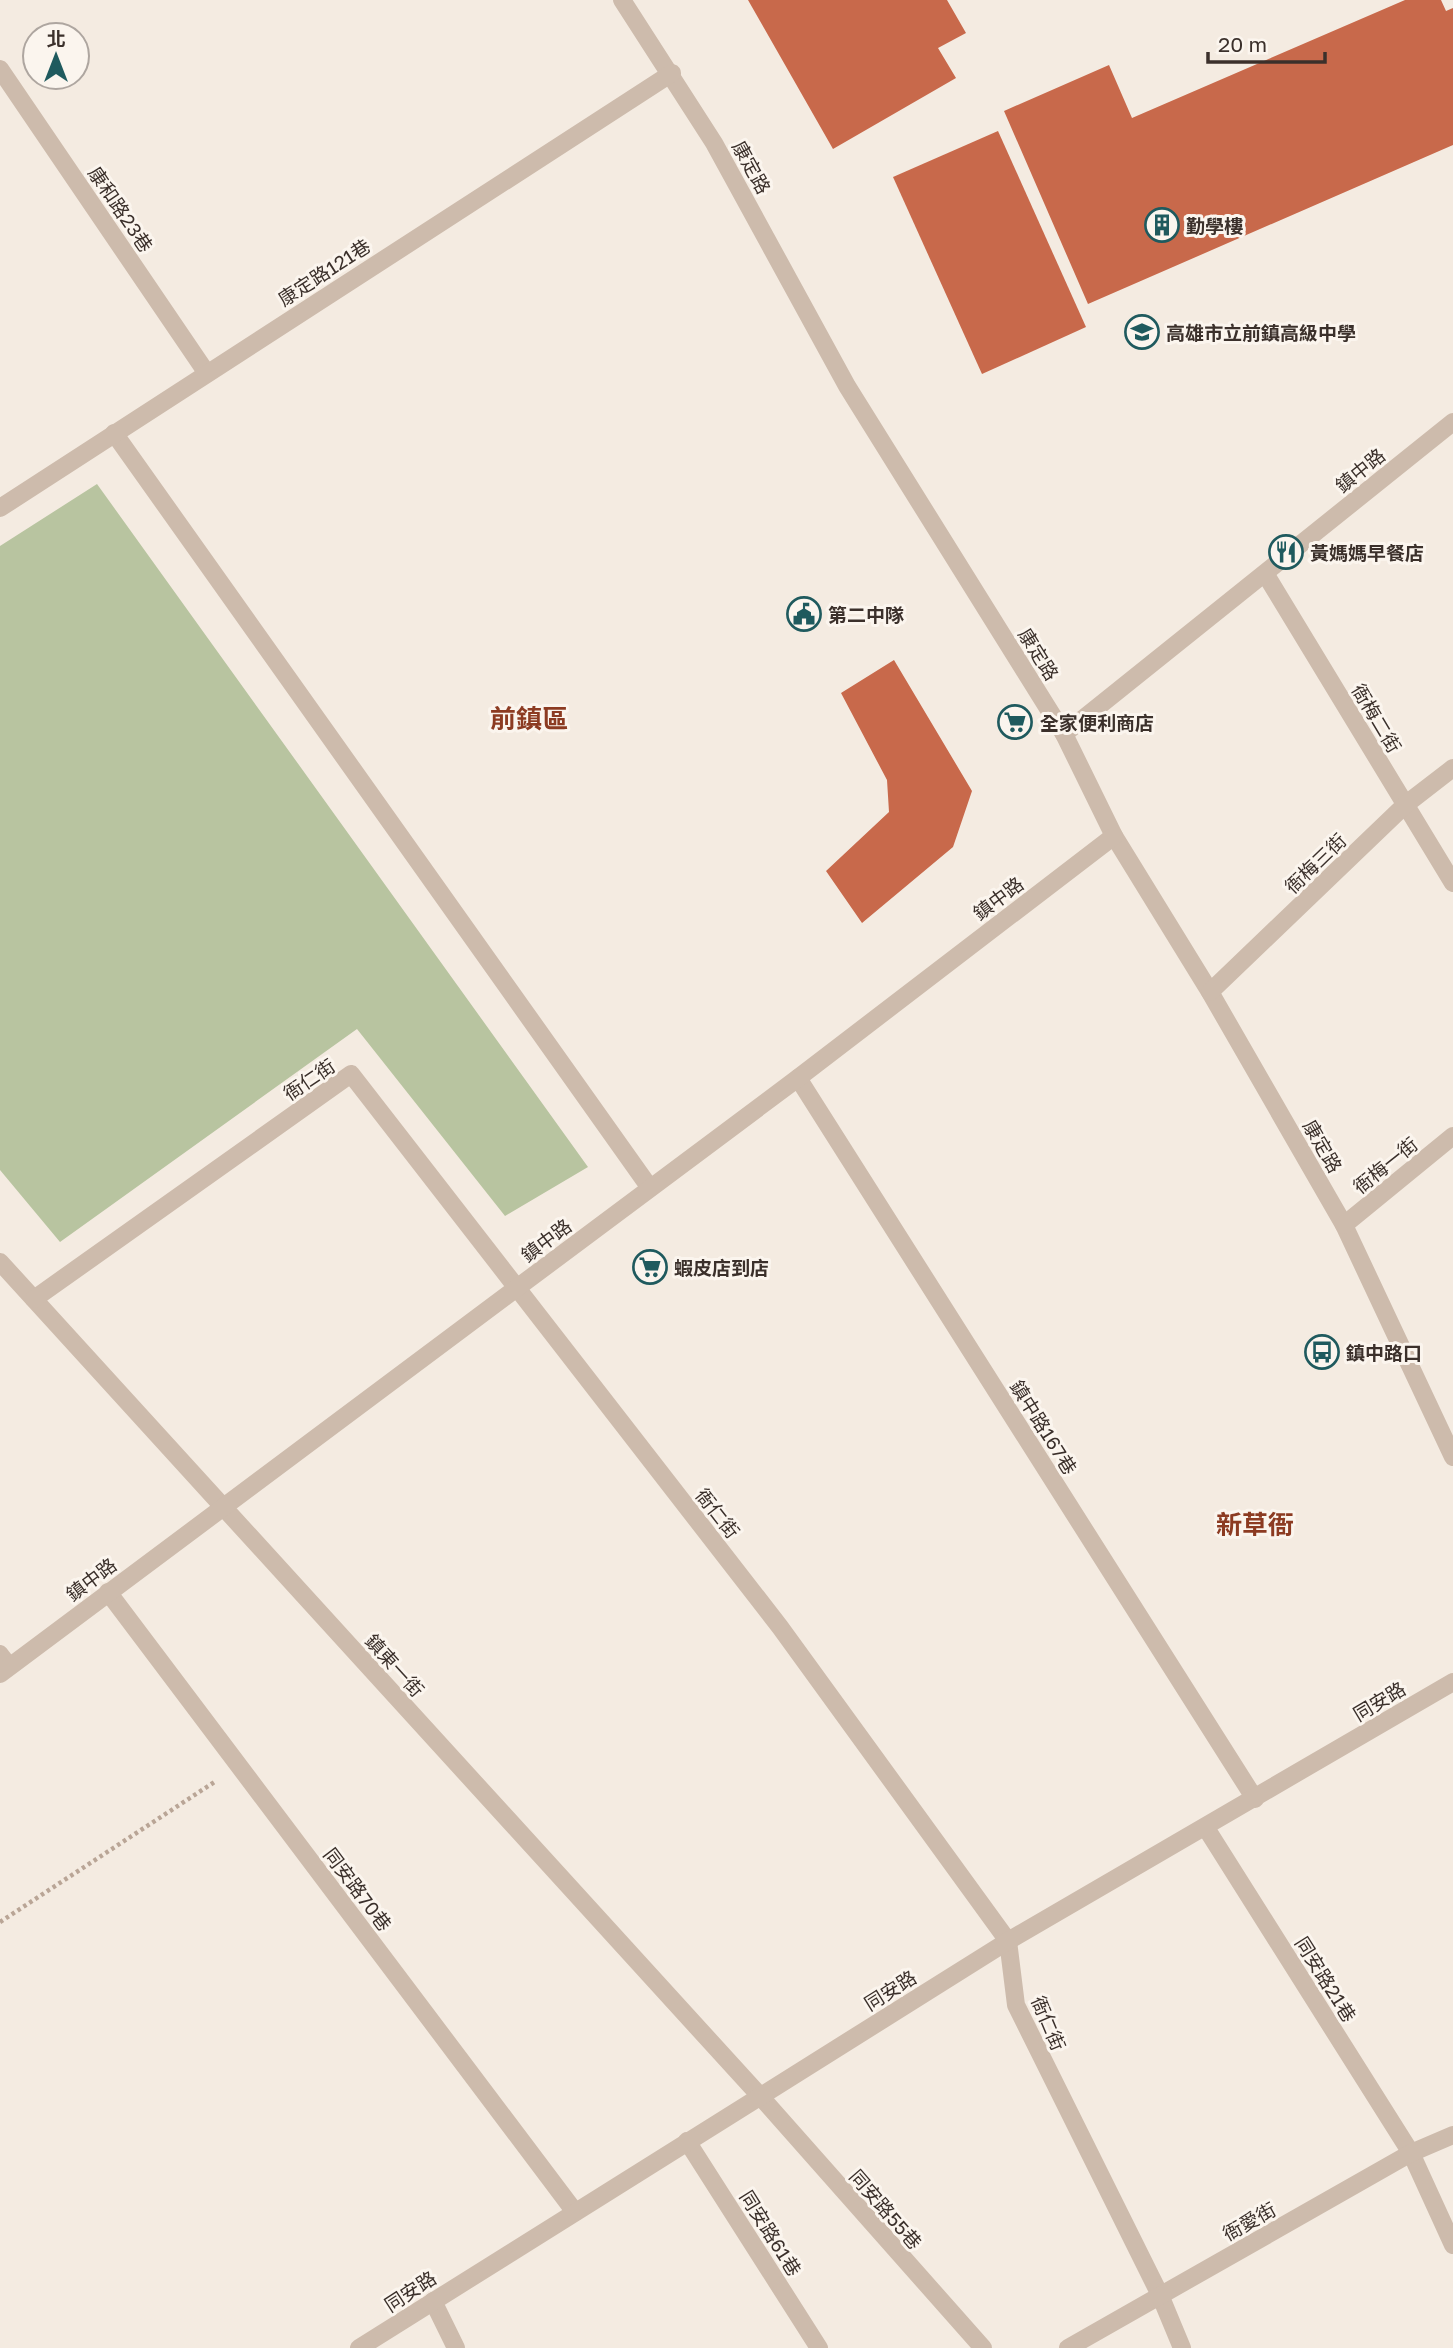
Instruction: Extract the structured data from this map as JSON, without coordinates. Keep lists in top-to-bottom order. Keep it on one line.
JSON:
{"streets":{"street":["康定路","康和路23巷","康定路121巷","鎮中路","衙梅二街","衙梅三街","衙仁街","衙梅一街","鎮中路167巷","鎮東一街","同安路","同安路70巷","同安路21巷","同安路55巷","衙愛街","同安路61巷"]},"crossings":[["康定路","康定路121巷"],["康定路","鎮中路"],["康定路","衙梅三街"],["康定路","衙梅一街"],["康和路23巷","康定路121巷"],["鎮中路","衙梅二街"],["鎮中路","衙仁街"],["鎮中路","鎮中路167巷"],["鎮中路","鎮東一街"],["鎮中路","同安路70巷"],["衙梅二街","衙梅三街"],["衙仁街","鎮東一街"],["衙仁街","同安路"],["衙仁街","衙愛街"],["鎮中路167巷","同安路"],["鎮東一街","同安路"],["鎮東一街","同安路55巷"],["同安路","同安路70巷"],["同安路","同安路21巷"],["同安路","同安路55巷"],["同安路","同安路61巷"],["同安路21巷","衙愛街"]],"districts":["前鎮區","新草衙"],"places":{"building":["勤學樓"],"school or university":["高雄市立前鎮高級中學"],"restaurant":["黃媽媽早餐店"],"public building":["第二中隊"],"supermarket":["全家便利商店","蝦皮店到店"],"bus stop":["鎮中路口"]},"scale_bar":"20 m","north":"top"}
